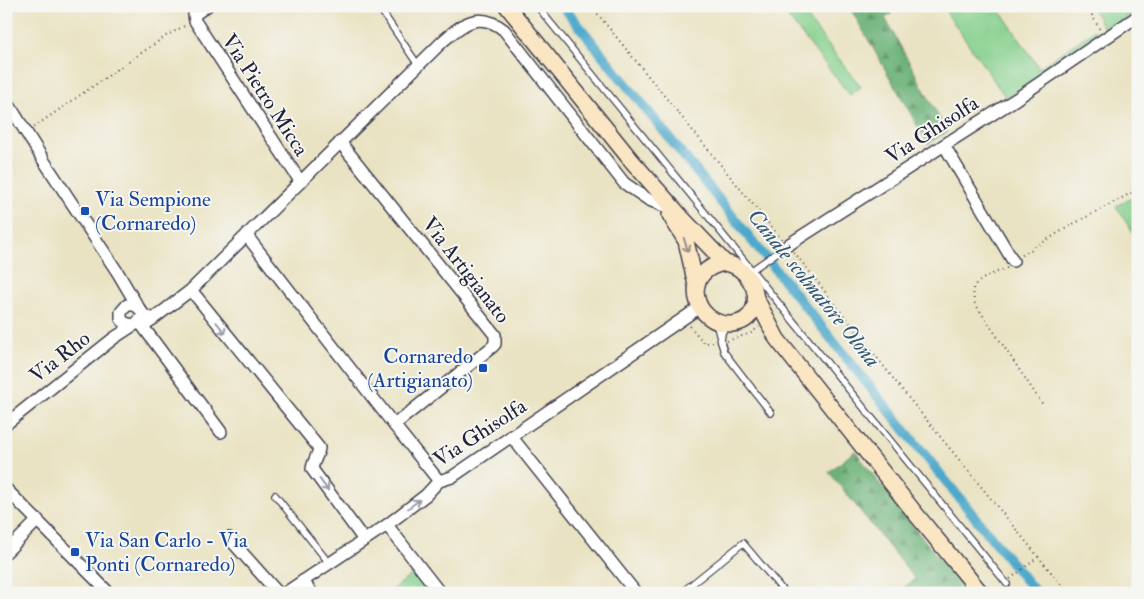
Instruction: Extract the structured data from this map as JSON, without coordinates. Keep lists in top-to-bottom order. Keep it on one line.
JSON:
{"streets":{"street":["Via Pietro Micca","Via Ghisolfa","Via Artigianato","Via Rho"]},"crossings":[["Via Pietro Micca","Via Rho"],["Via Artigianato","Via Rho"]],"water":["Canale scolmatore Olona"],"places":{"transit":["Via Sempione (Cornaredo)","Cornaredo (Artigianato)","Via San Carlo - Via Ponti (Cornaredo)"]}}
